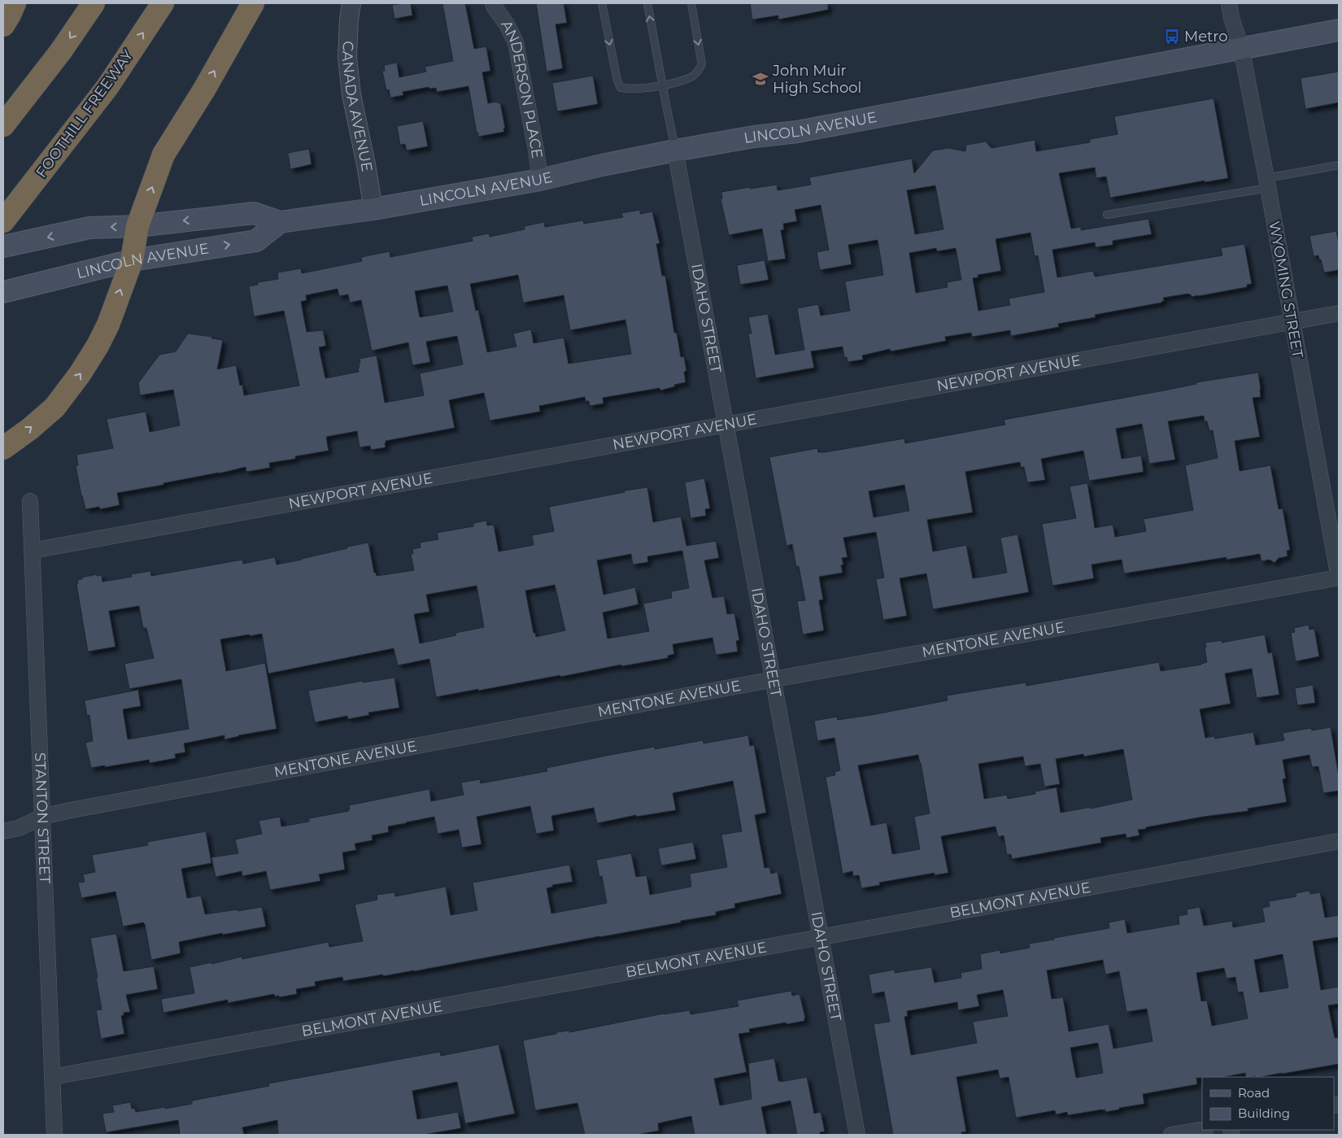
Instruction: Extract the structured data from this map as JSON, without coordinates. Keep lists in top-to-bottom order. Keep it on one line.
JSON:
{"streets":{"highway":["FOOTHILL FREEWAY"],"main road":["LINCOLN AVENUE"],"street":["ANDERSON PLACE","CANADA AVENUE","WYOMING STREET","IDAHO STREET","NEWPORT AVENUE","MENTONE AVENUE","STANTON STREET","BELMONT AVENUE"]},"crossings":[["ANDERSON PLACE","LINCOLN AVENUE"],["CANADA AVENUE","LINCOLN AVENUE"],["LINCOLN AVENUE","WYOMING STREET"],["LINCOLN AVENUE","IDAHO STREET"],["WYOMING STREET","NEWPORT AVENUE"],["WYOMING STREET","MENTONE AVENUE"],["IDAHO STREET","NEWPORT AVENUE"],["IDAHO STREET","MENTONE AVENUE"],["IDAHO STREET","BELMONT AVENUE"],["NEWPORT AVENUE","STANTON STREET"],["MENTONE AVENUE","STANTON STREET"],["STANTON STREET","BELMONT AVENUE"]],"places":{"bus stop":["Metro"],"school or university":["John Muir High School"]},"legend":["Road","Building"]}
